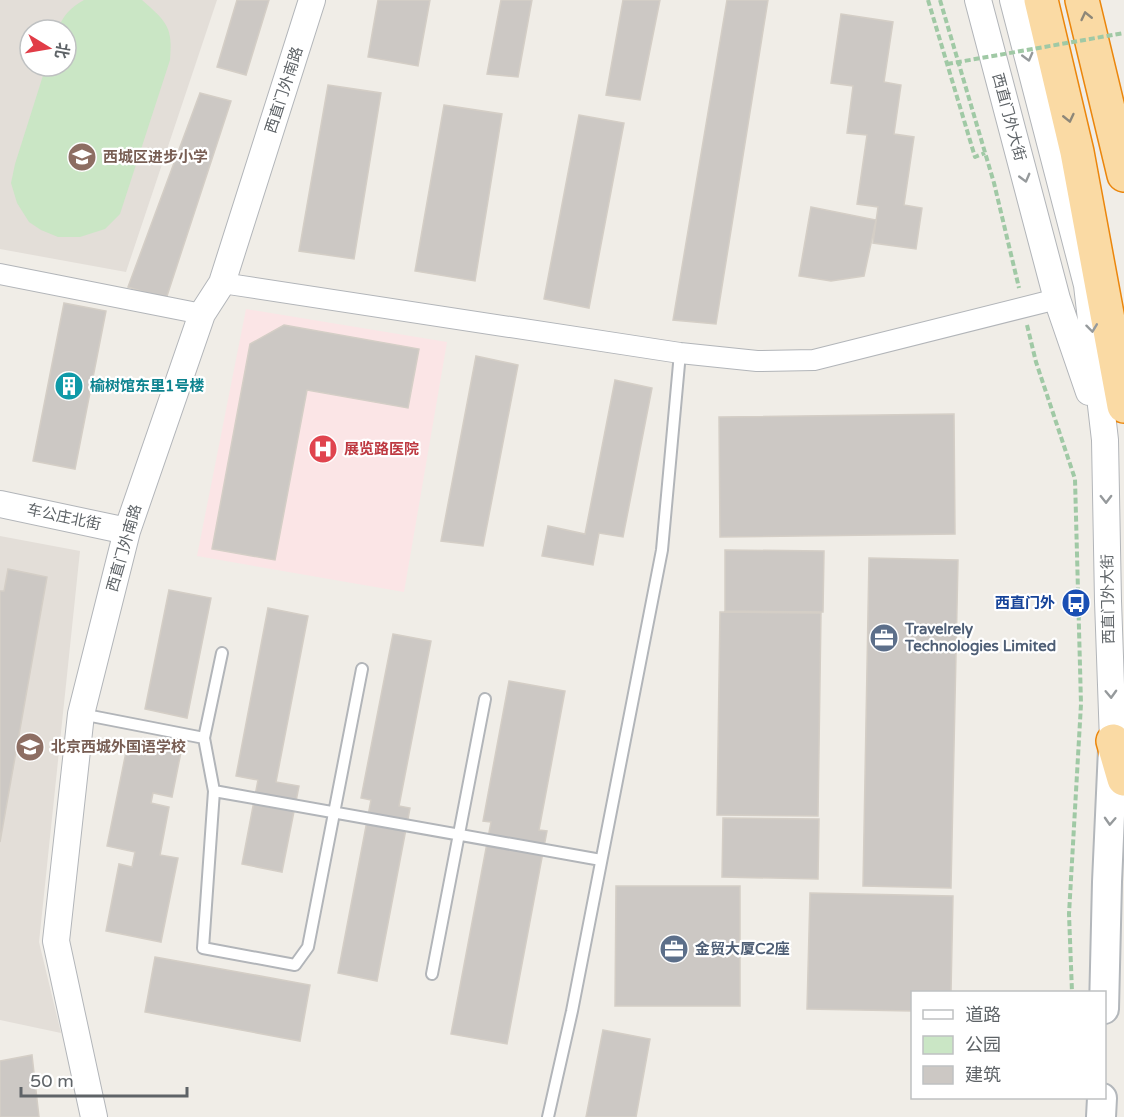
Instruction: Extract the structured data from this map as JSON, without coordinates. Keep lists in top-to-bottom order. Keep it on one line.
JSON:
{"streets":{"main road":["西直门外大街"],"street":["西直门外南路","车公庄北街"]},"crossings":[["西直门外南路","车公庄北街"]],"one_way":["西直门外大街"],"places":{"school or university":["西城区进步小学","北京西城外国语学校"],"building":["榆树馆东里1号楼"],"hospital":["展览路医院"],"bus stop":["西直门外"],"office":["Travelrely Technologies Limited","金贸大厦C2座"]},"legend":["道路","公园","建筑"],"scale_bar":"50 m","north":"right"}
